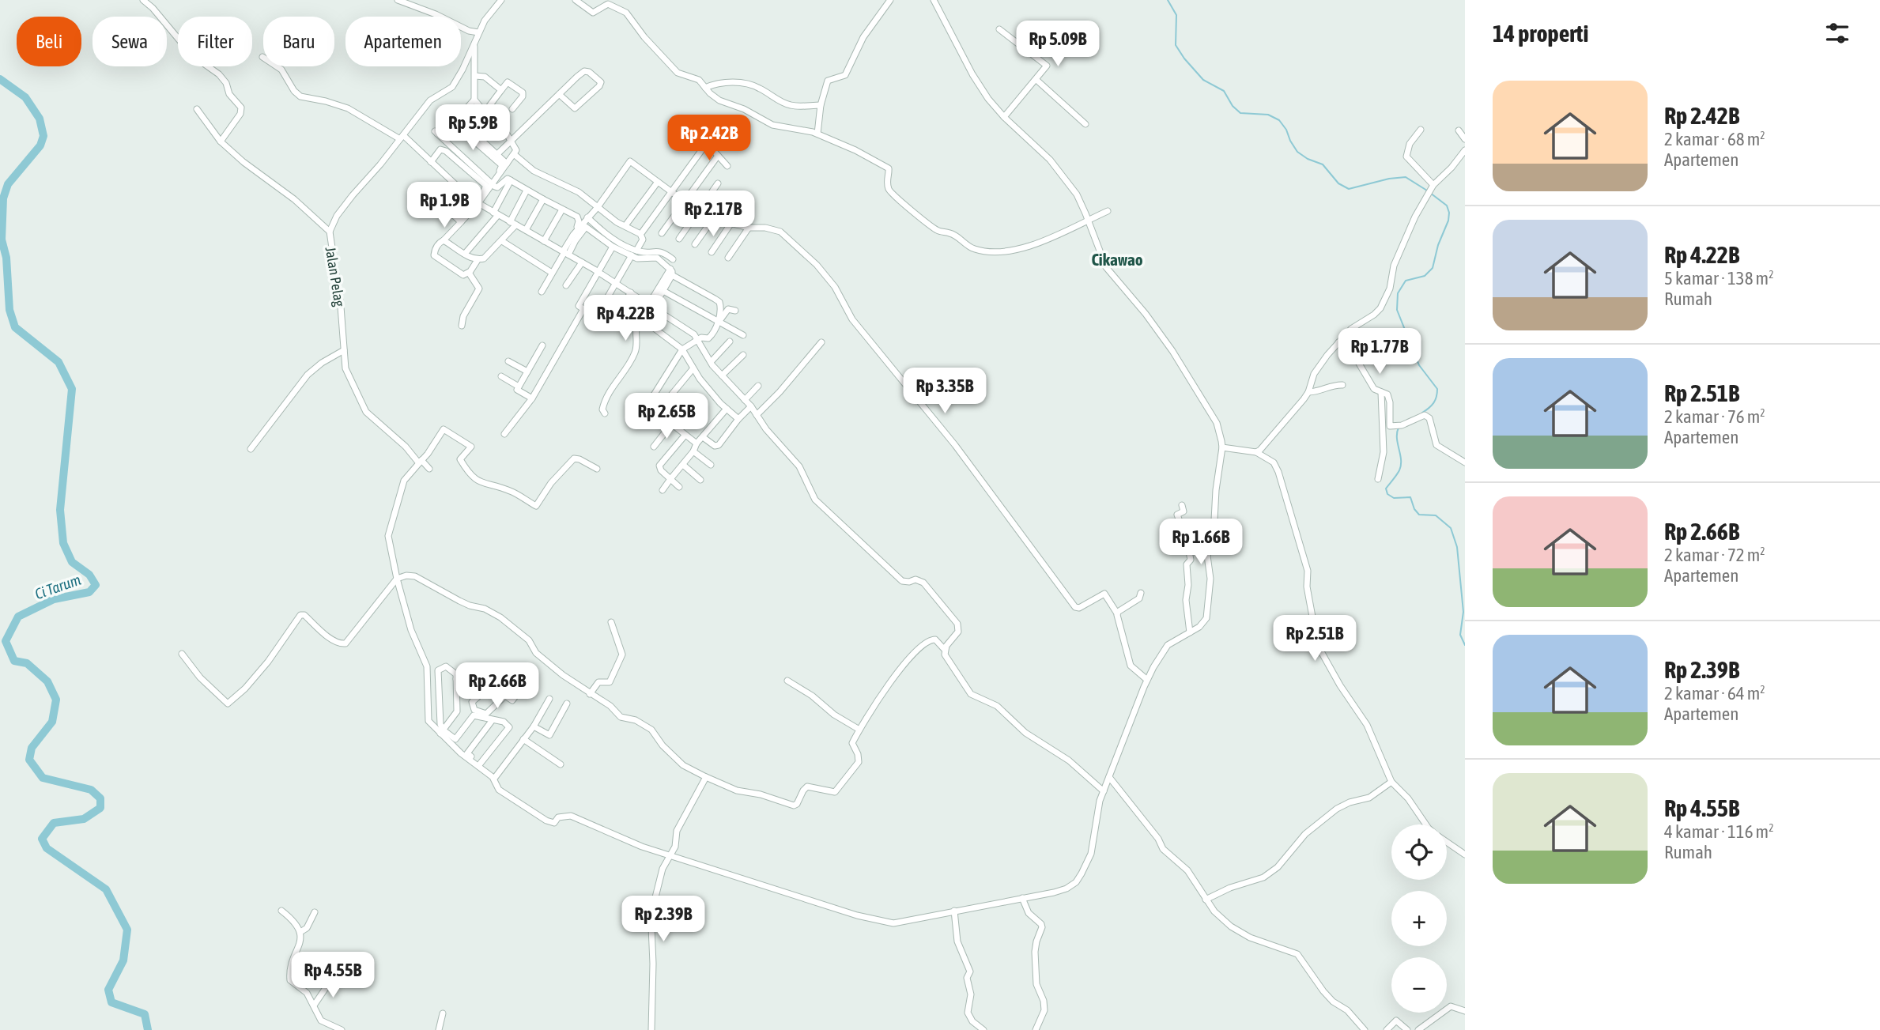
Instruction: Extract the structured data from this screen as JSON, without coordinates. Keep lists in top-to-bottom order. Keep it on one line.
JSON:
{"streets":{"street":["Jalan Pelag"]},"districts":["Cikawao"],"water":["Ci Tarum"],"page":{"heading":"14 properti","chip":["Beli","Sewa","Filter","Baru","Apartemen"],"price":["Rp 5.09B","Rp 5.9B","Rp 2.42B","Rp 1.9B","Rp 2.17B","Rp 4.22B","Rp 1.77B","Rp 3.35B","Rp 2.65B","Rp 1.66B","Rp 2.51B","Rp 2.66B","Rp 2.39B","Rp 4.55B"],"list":[{"name":"Rp 2.42B","note":"2 kamar · 68 m² · Apartemen"},{"name":"Rp 4.22B","note":"5 kamar · 138 m² · Rumah"},{"name":"Rp 2.51B","note":"2 kamar · 76 m² · Apartemen"},{"name":"Rp 2.66B","note":"2 kamar · 72 m² · Apartemen"},{"name":"Rp 2.39B","note":"2 kamar · 64 m² · Apartemen"},{"name":"Rp 4.55B","note":"4 kamar · 116 m² · Rumah"}],"map_buttons":["+","−"]}}
